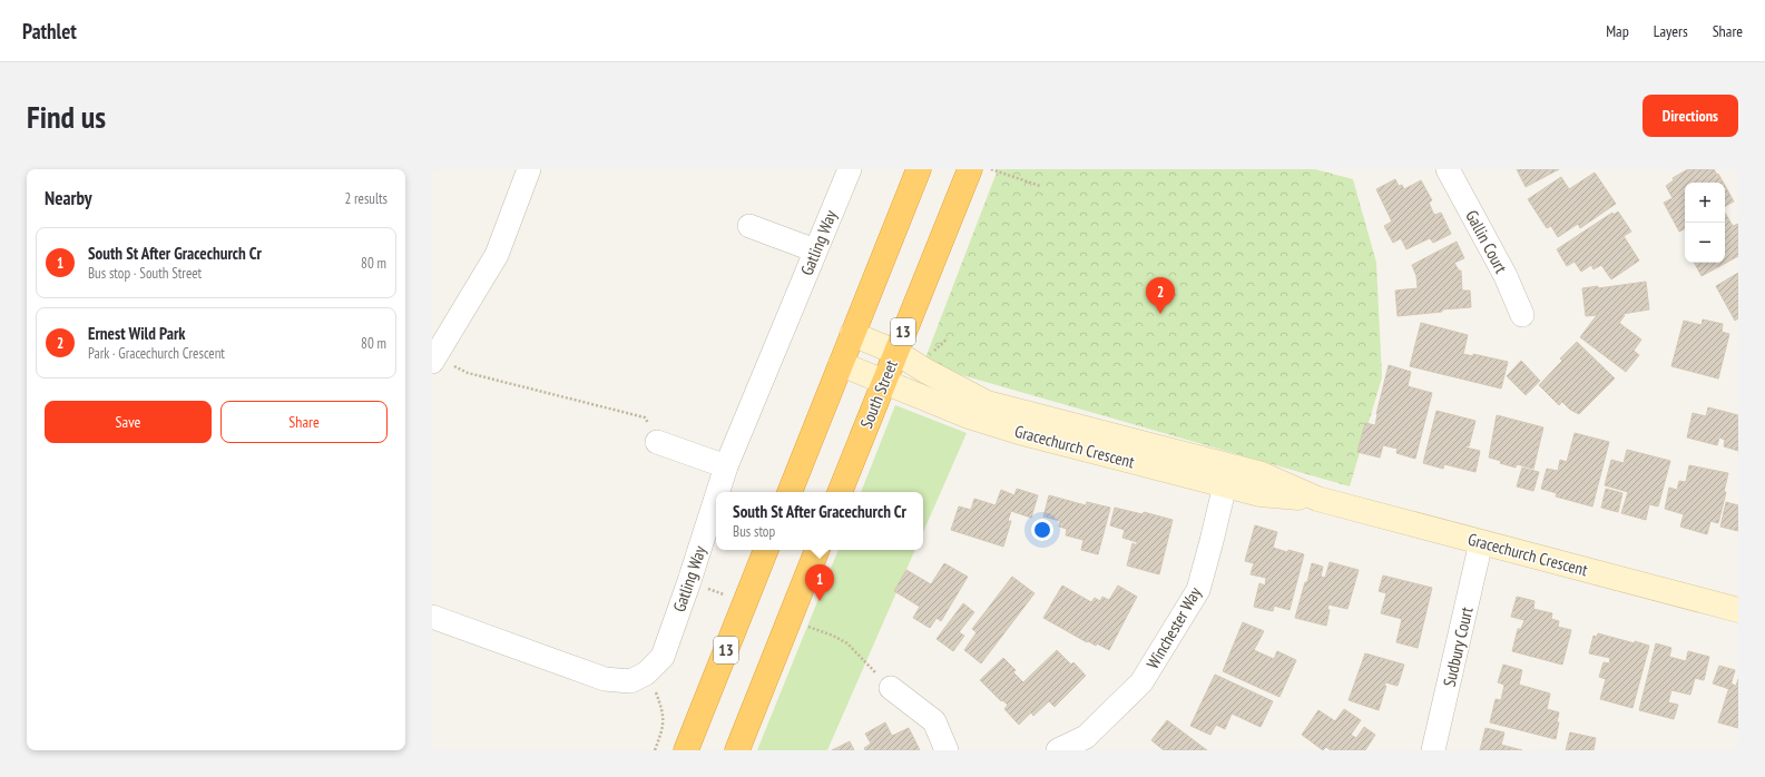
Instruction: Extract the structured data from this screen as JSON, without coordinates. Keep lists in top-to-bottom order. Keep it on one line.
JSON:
{"streets":{"highway":["13","South Street"],"street":["Gallin Court","Gatling Way","Gracechurch Crescent","Winchester Way","Sudbury Court"]},"crossings":[["South Street","Gracechurch Crescent"],["Gracechurch Crescent","Winchester Way"],["Gracechurch Crescent","Sudbury Court"]],"page":{"header":"Pathlet","nav":["Map","Layers","Share"],"buttons":["Directions",["Save","Share"]],"title":"Find us","heading":["Nearby","2 results"],"map_buttons":["+","−"],"list":[{"mark":"1","name":"South St After Gracechurch Cr","note":"Bus stop · South Street","value":"80 m"},{"mark":"2","name":"Ernest Wild Park","note":"Park · Gracechurch Crescent","value":"80 m"}],"pins":["2","1"],"popup":["South St After Gracechurch Cr","Bus stop"]}}
